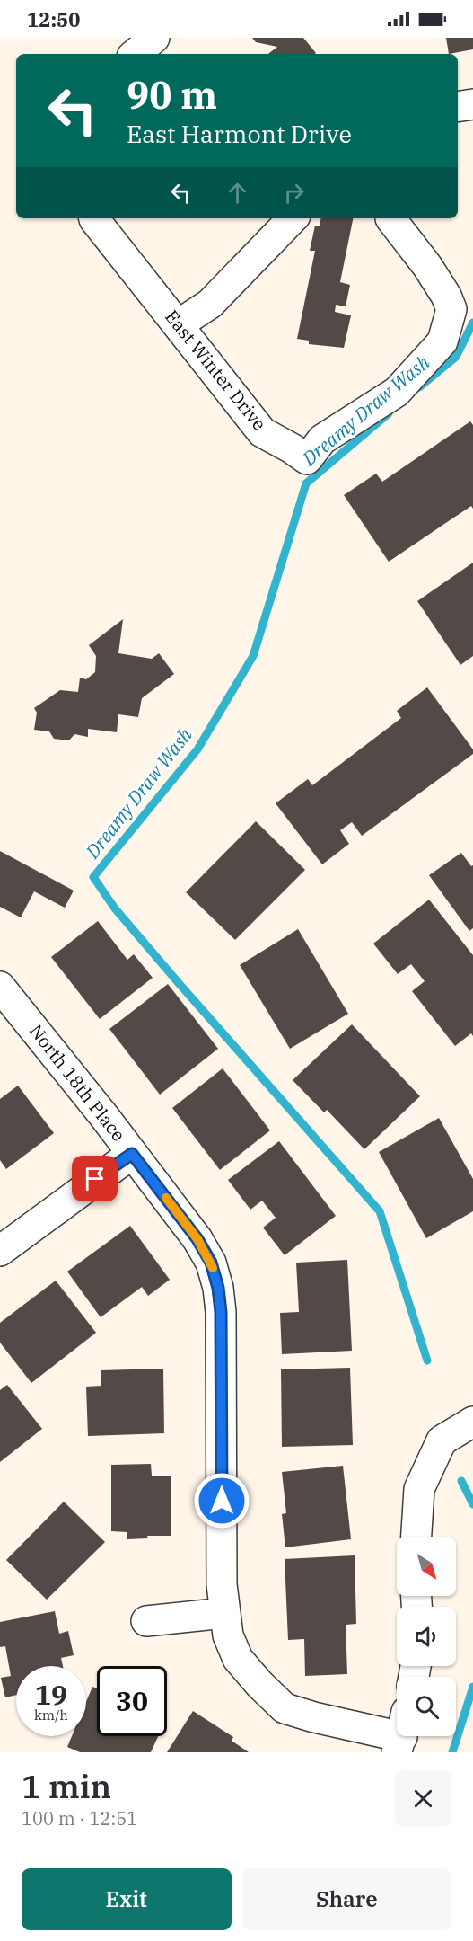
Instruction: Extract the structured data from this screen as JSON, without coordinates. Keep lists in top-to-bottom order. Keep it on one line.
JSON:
{"streets":{"street":["East Winter Drive","North 18th Place"]},"water":["Dreamy Draw Wash"],"north":"bottom right","page":{"status":"12:50","turn":["90 m","East Harmont Drive"],"speed":"19 km/h","limit":"30","heading":["1 min","100 m · 12:51"],"buttons":["Exit","Share"]}}
